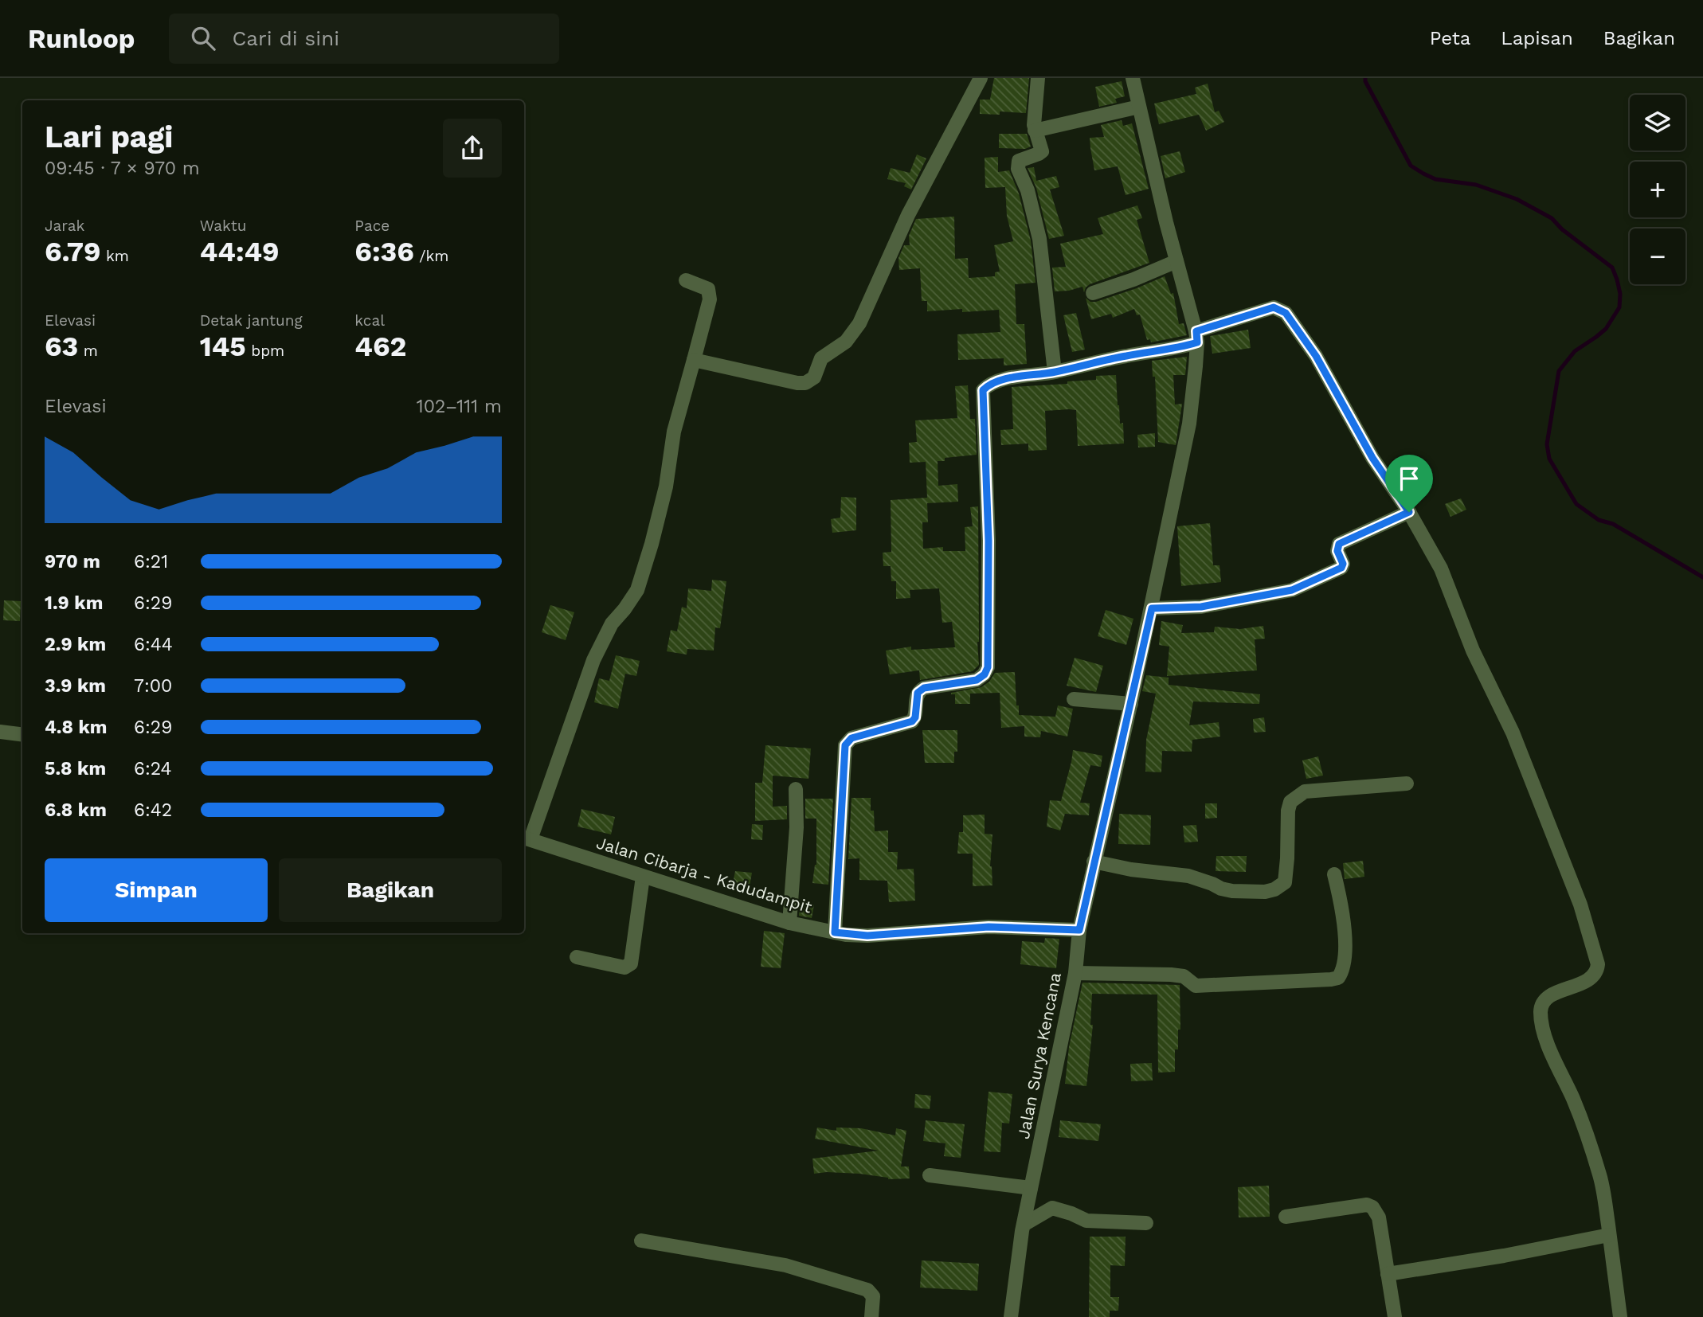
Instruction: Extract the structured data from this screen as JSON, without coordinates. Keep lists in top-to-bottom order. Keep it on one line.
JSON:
{"streets":{"street":["Jalan Cibarja - Kadudampit","Jalan Surya Kencana"]},"crossings":[["Jalan Cibarja - Kadudampit","Jalan Surya Kencana"]],"page":{"header":"Runloop","search":"Cari di sini","nav":["Peta","Lapisan","Bagikan"],"map_buttons":["+","−"],"heading":["Lari pagi","09:45 · 7 × 970 m"],"stats":[["Jarak","6.79 km"],["Waktu","44:49"],["Pace","6:36 /km"],["Elevasi","63 m"],["Detak jantung","145 bpm"],["kcal","462"]],"chart":["Elevasi","102–111 m"],"list":[{"name":"970 m","note":"6:21"},{"name":"1.9 km","note":"6:29"},{"name":"2.9 km","note":"6:44"},{"name":"3.9 km","note":"7:00"},{"name":"4.8 km","note":"6:29"},{"name":"5.8 km","note":"6:24"},{"name":"6.8 km","note":"6:42"}],"buttons":["Simpan","Bagikan"]}}
